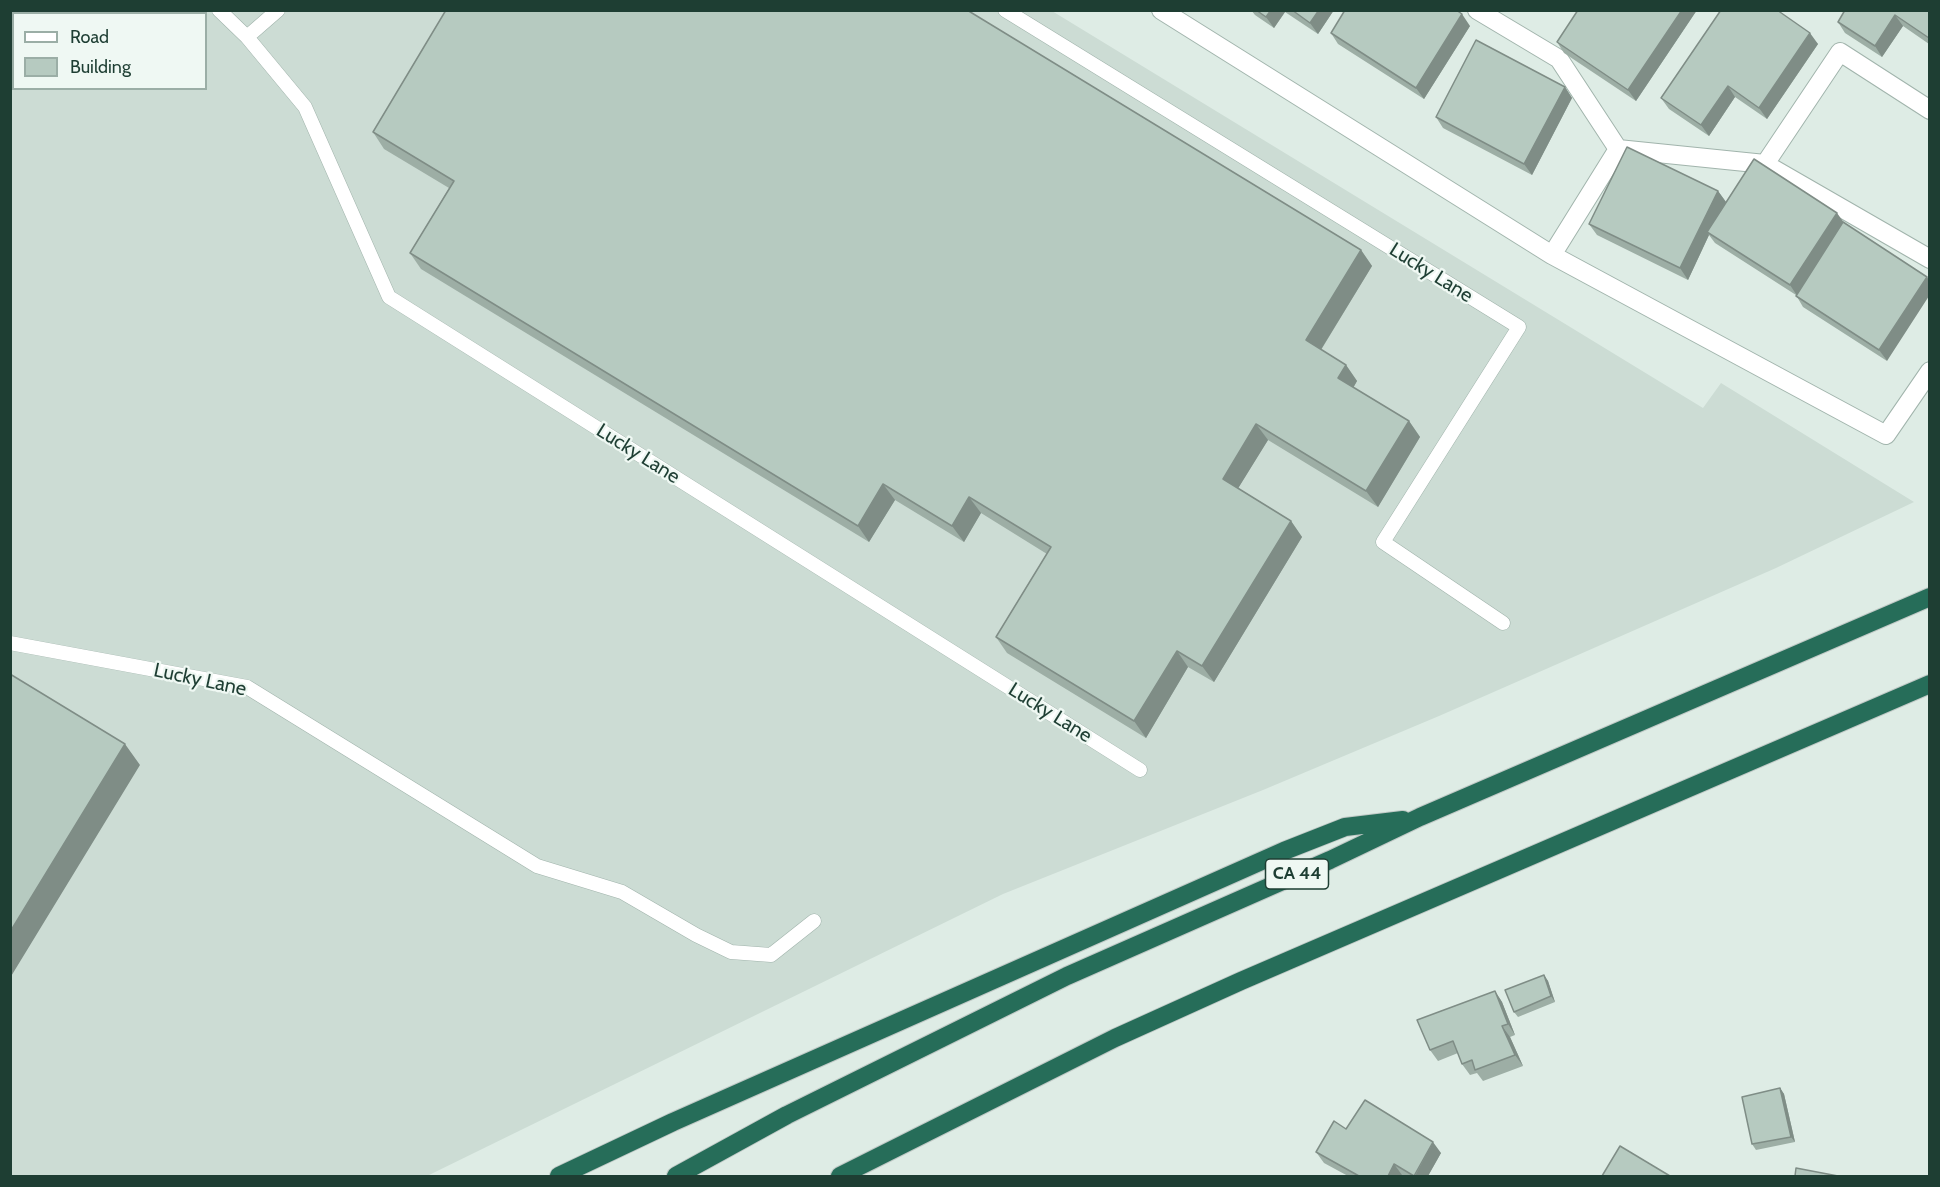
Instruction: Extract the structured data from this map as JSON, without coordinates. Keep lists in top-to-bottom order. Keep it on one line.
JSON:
{"streets":{"highway":["CA 44"],"lane":["Lucky Lane"]},"legend":["Road","Building"]}
